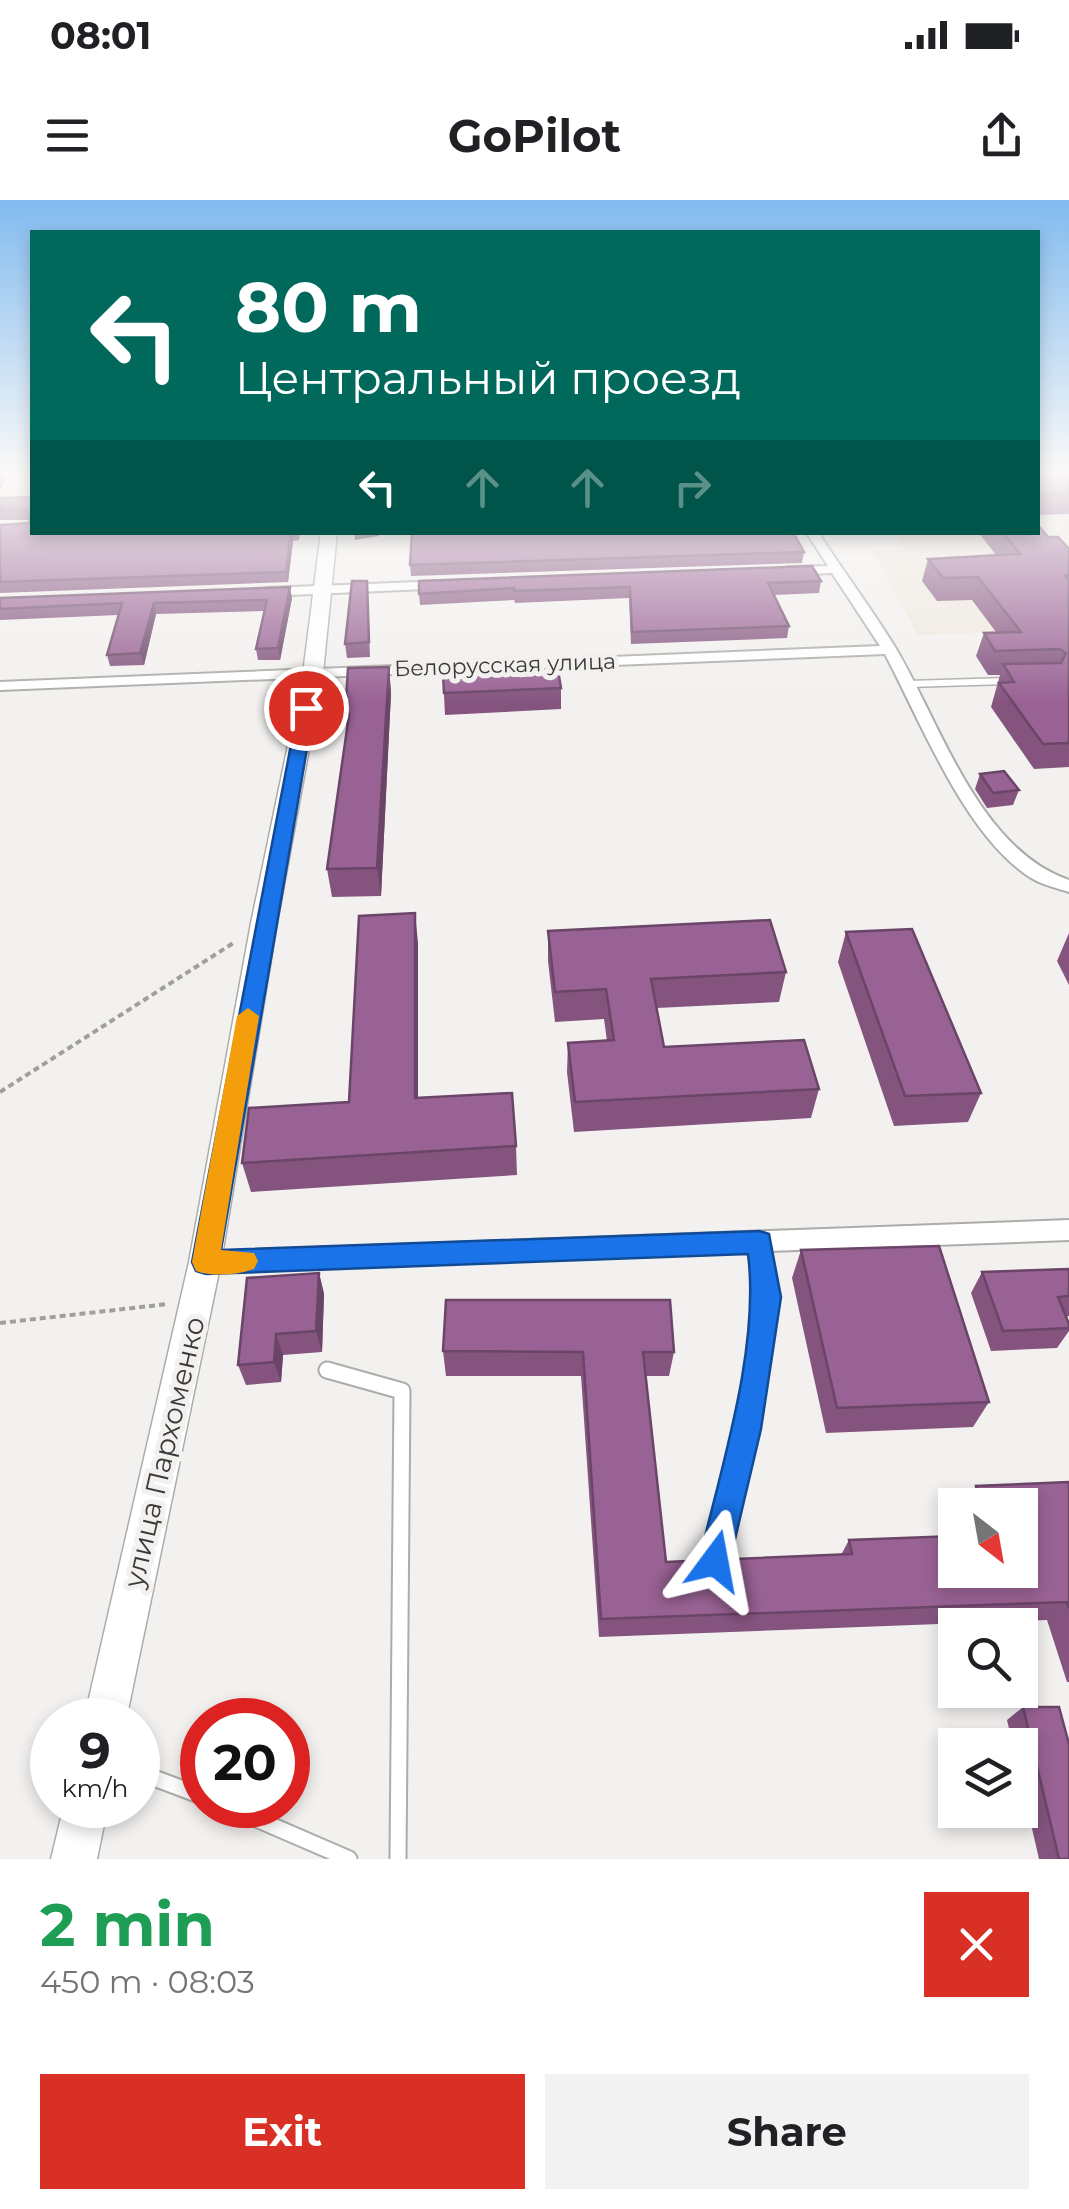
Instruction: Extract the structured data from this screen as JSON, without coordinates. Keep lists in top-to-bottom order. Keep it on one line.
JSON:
{"streets":{"street":["Белорусская улица","улица Пархоменко"]},"crossings":[["Белорусская улица","улица Пархоменко"]],"north":"bottom right","page":{"status":"08:01","header":"GoPilot","turn":["80 m","Центральный проезд"],"speed":"9 km/h","limit":"20","heading":["2 min","450 m · 08:03"],"buttons":["Exit","Share"]}}
